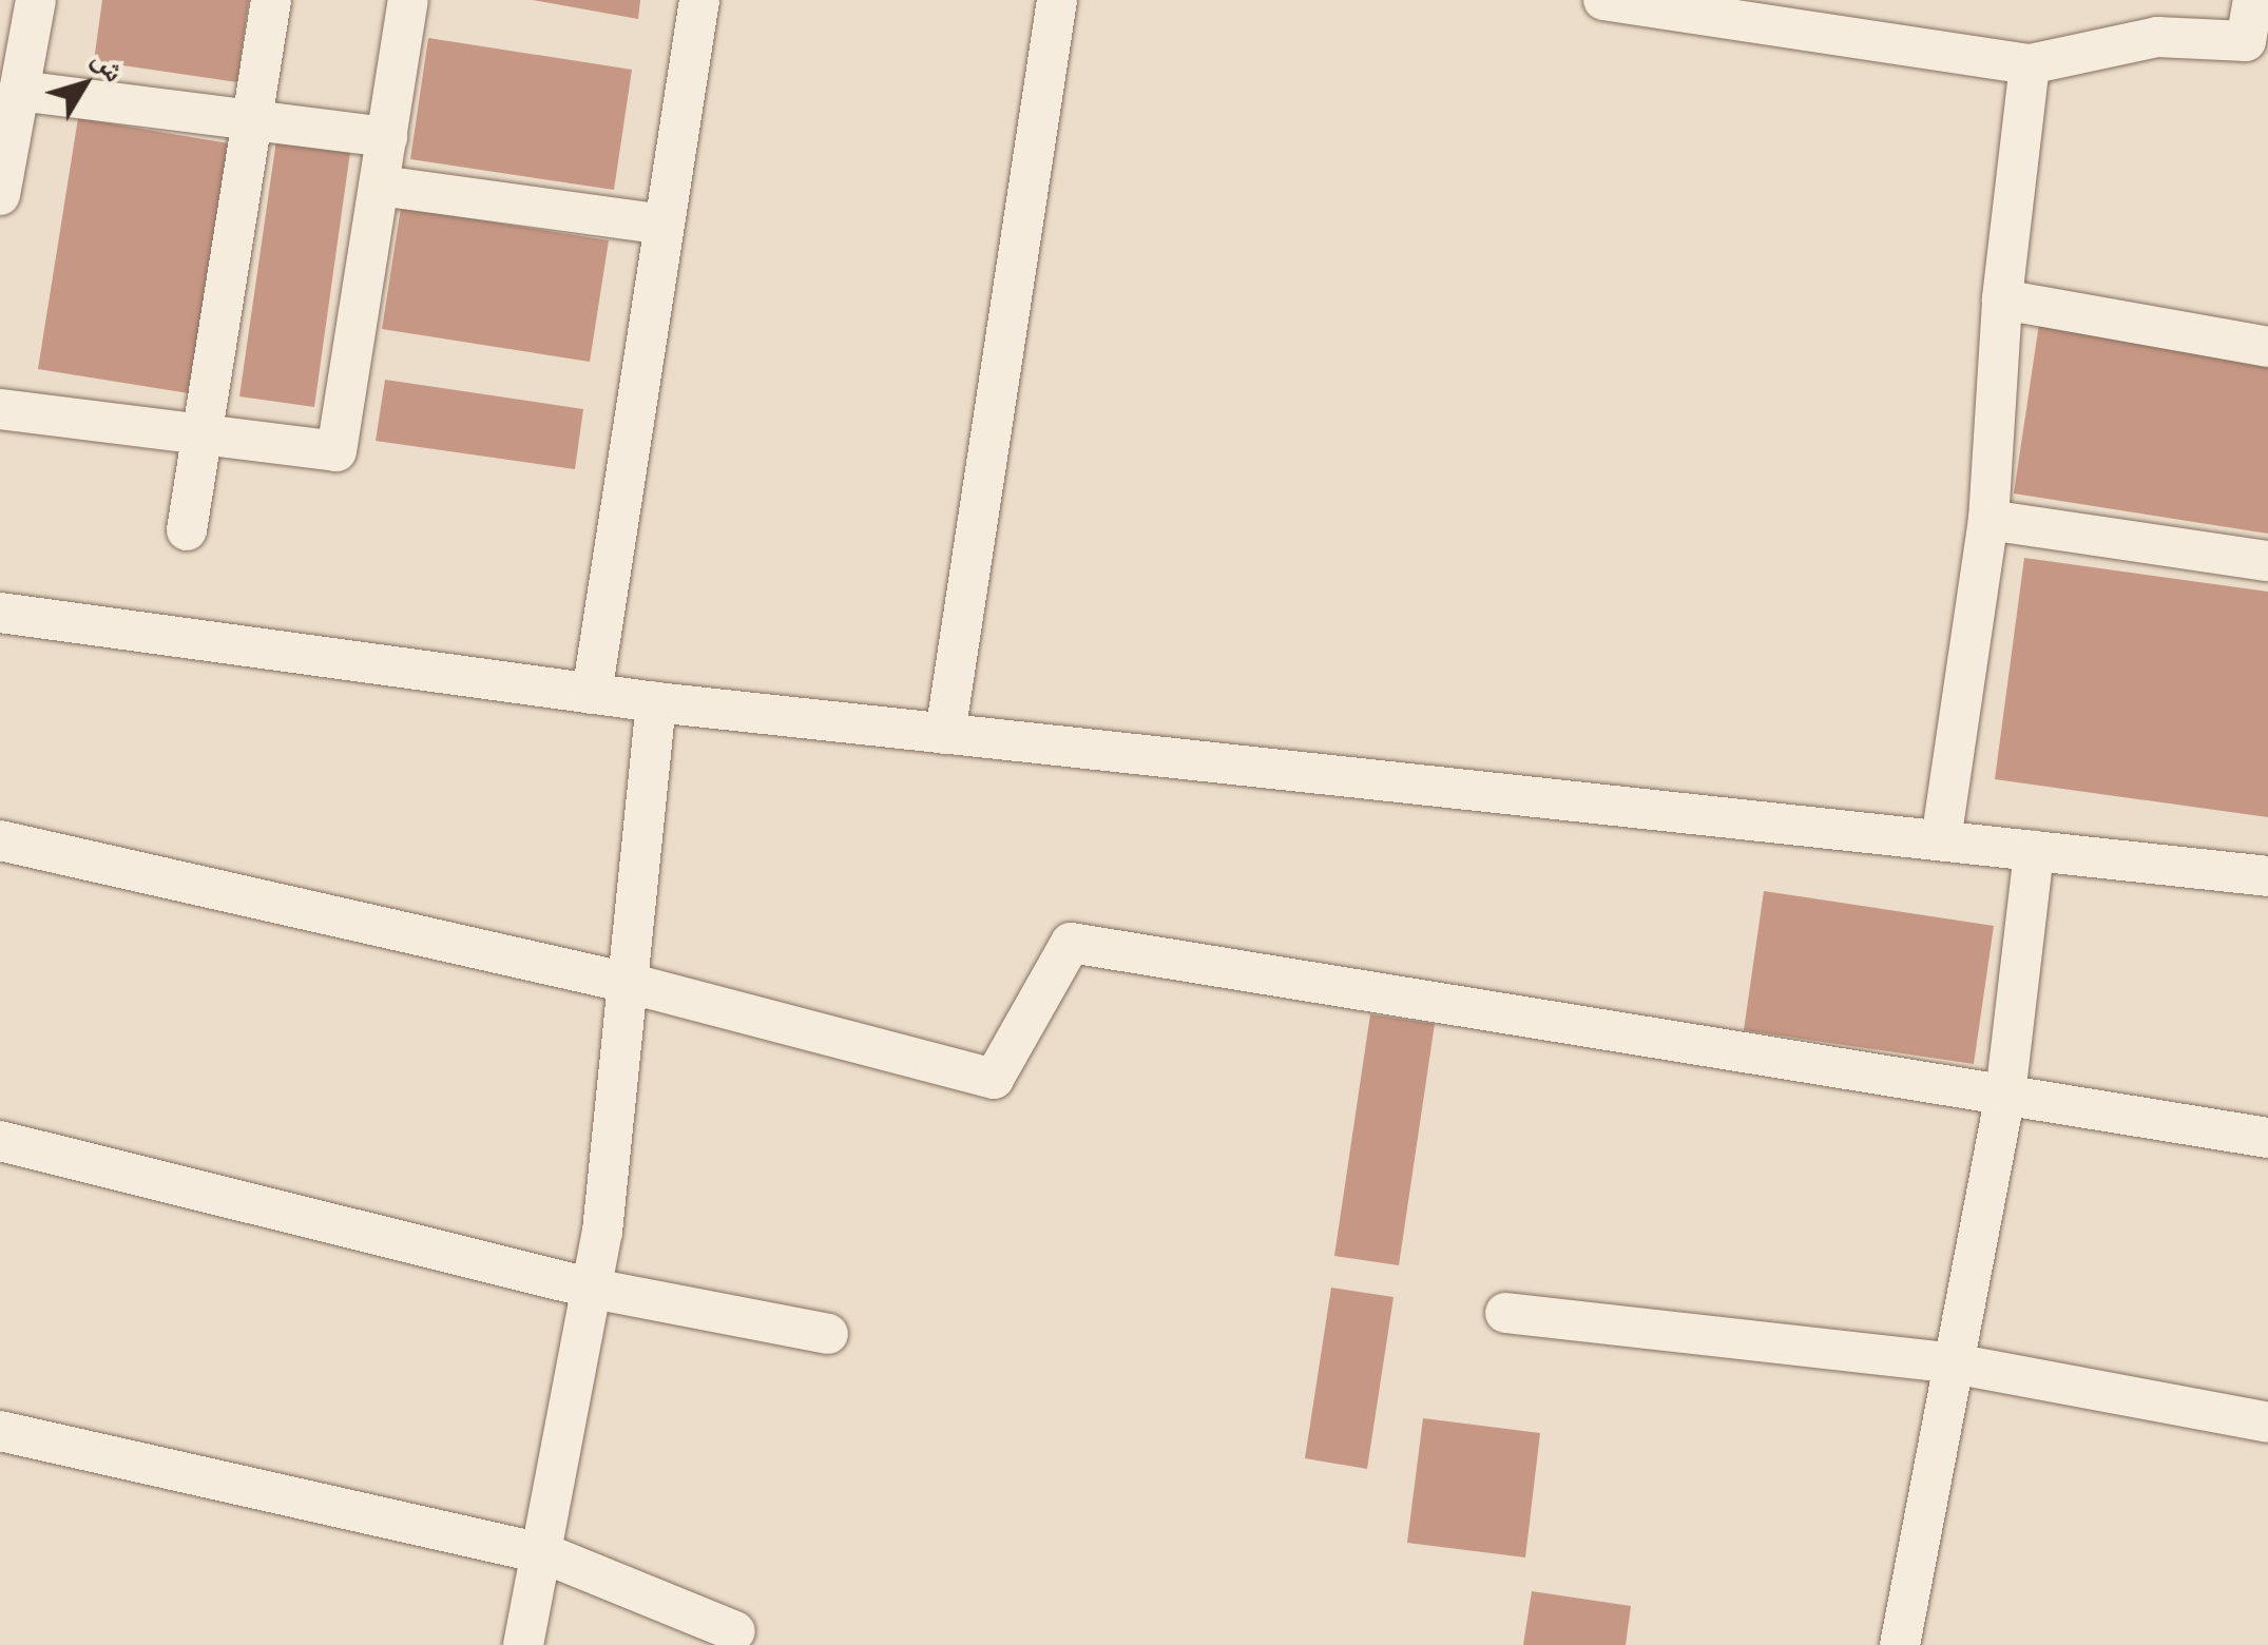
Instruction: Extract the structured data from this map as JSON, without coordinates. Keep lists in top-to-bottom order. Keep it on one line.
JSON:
{"north":"top right"}
